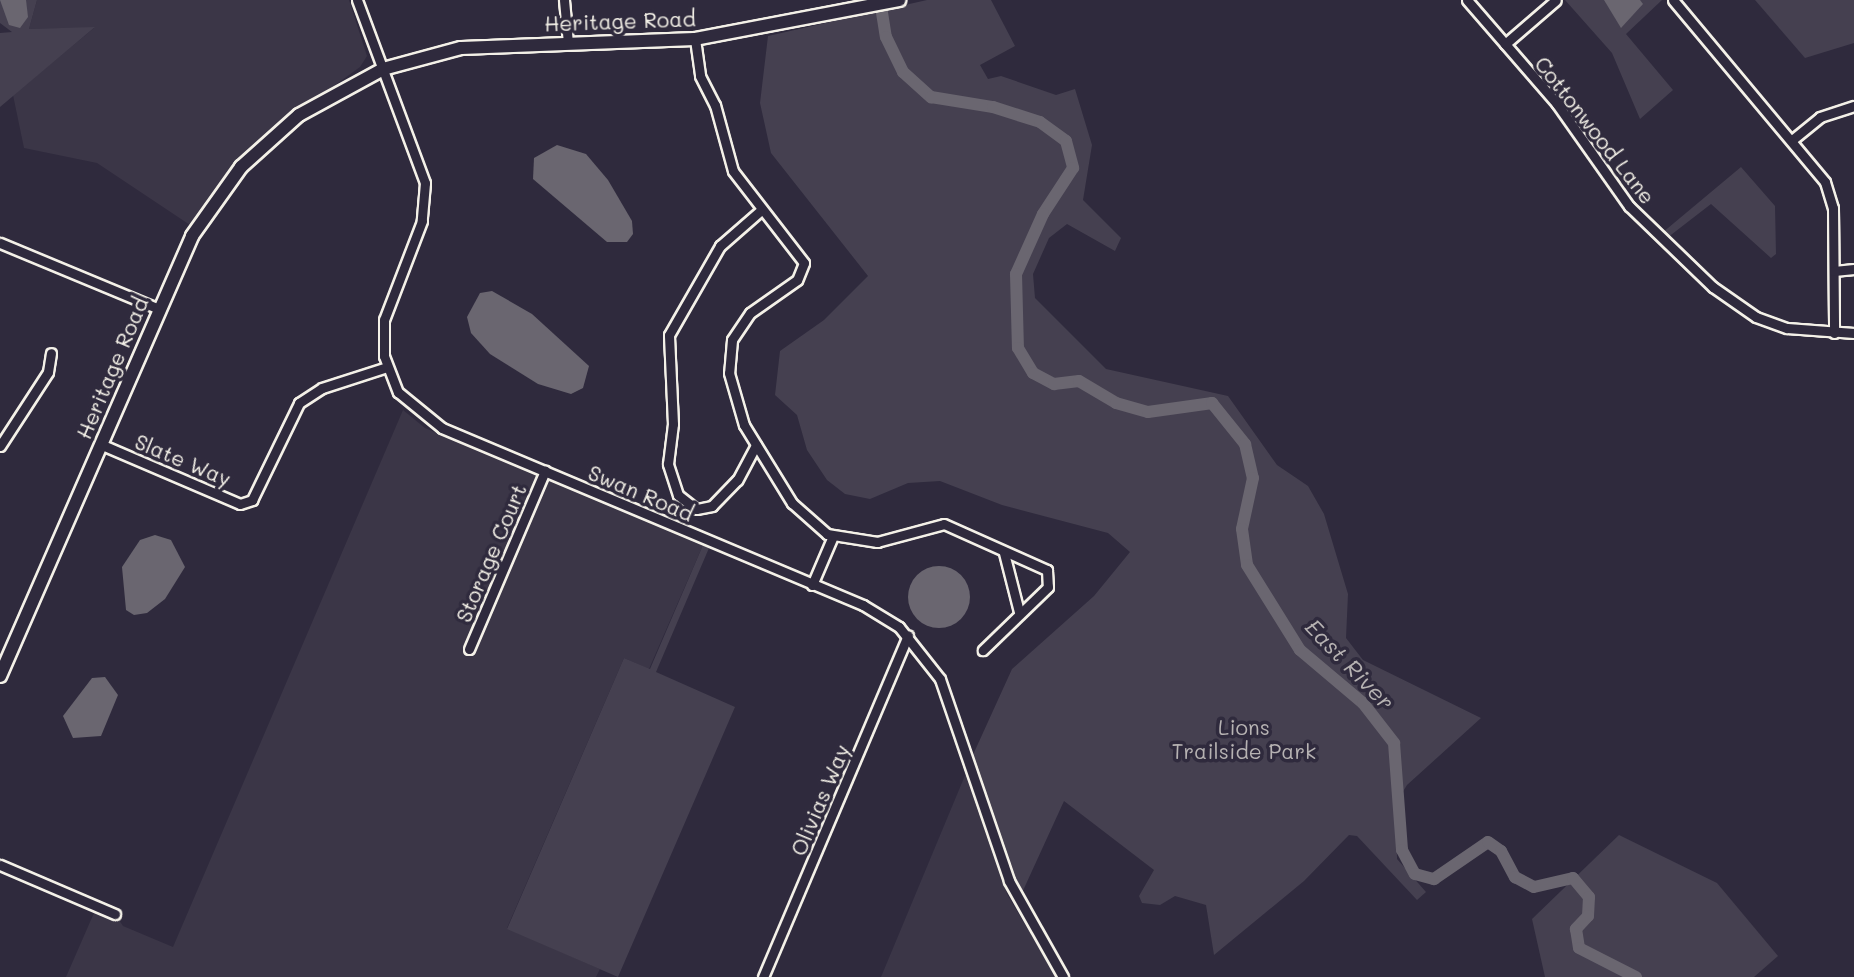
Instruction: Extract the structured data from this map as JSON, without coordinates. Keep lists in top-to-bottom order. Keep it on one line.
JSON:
{"streets":{"main road":["Heritage Road"],"street":["Cottonwood Lane","Slate Way","Swan Road","Storage Court","Olivias Way"]},"crossings":[["Heritage Road","Slate Way"],["Heritage Road","Swan Road"],["Slate Way","Swan Road"],["Swan Road","Storage Court"],["Swan Road","Olivias Way"]],"water":["East River"],"parks":["Lions Trailside Park"]}
